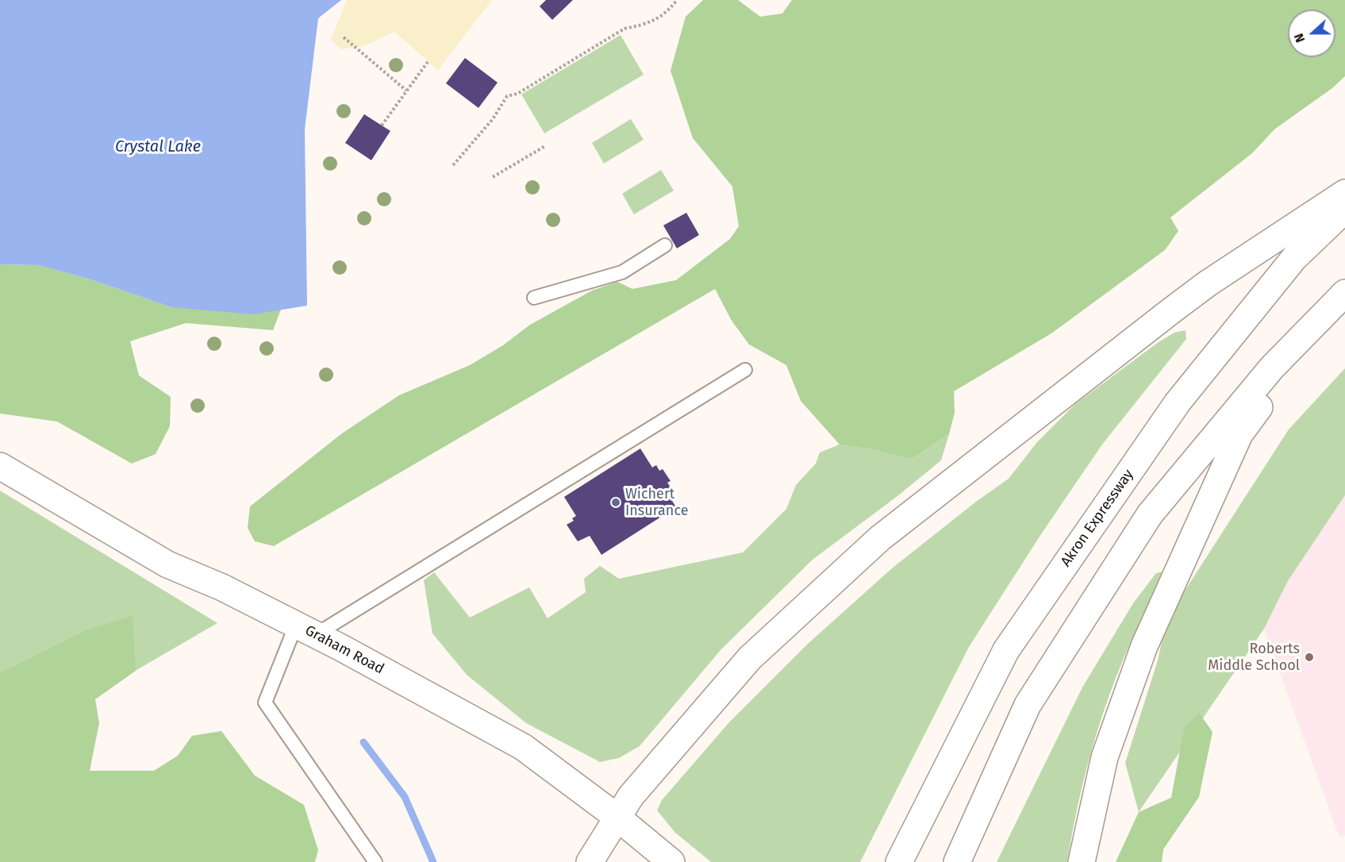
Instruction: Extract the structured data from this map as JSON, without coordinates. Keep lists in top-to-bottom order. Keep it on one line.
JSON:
{"streets":{"main road":["Akron Expressway","Graham Road"]},"water":["Crystal Lake"],"places":["Wichert Insurance","Roberts Middle School"],"north":"left"}
